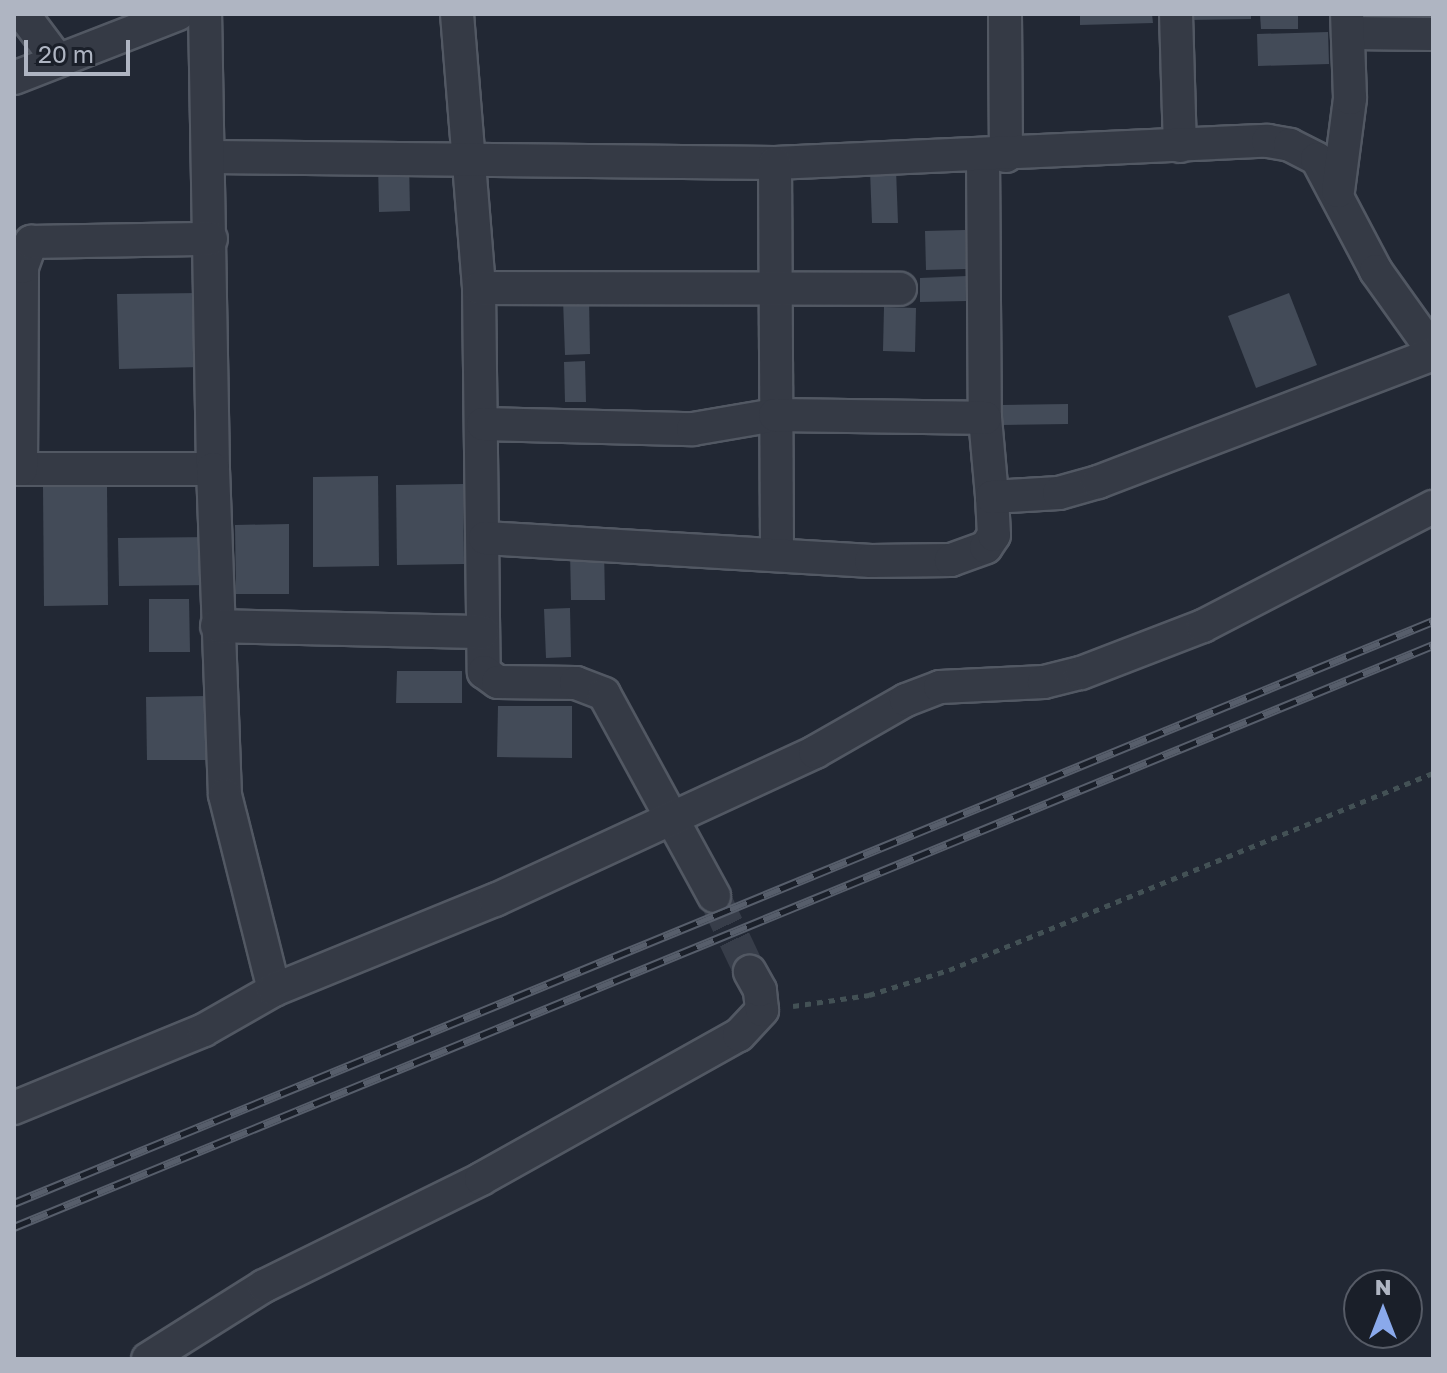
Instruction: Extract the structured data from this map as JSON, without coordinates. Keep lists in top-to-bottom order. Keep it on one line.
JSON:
{"scale_bar":"20 m","north":"top"}
